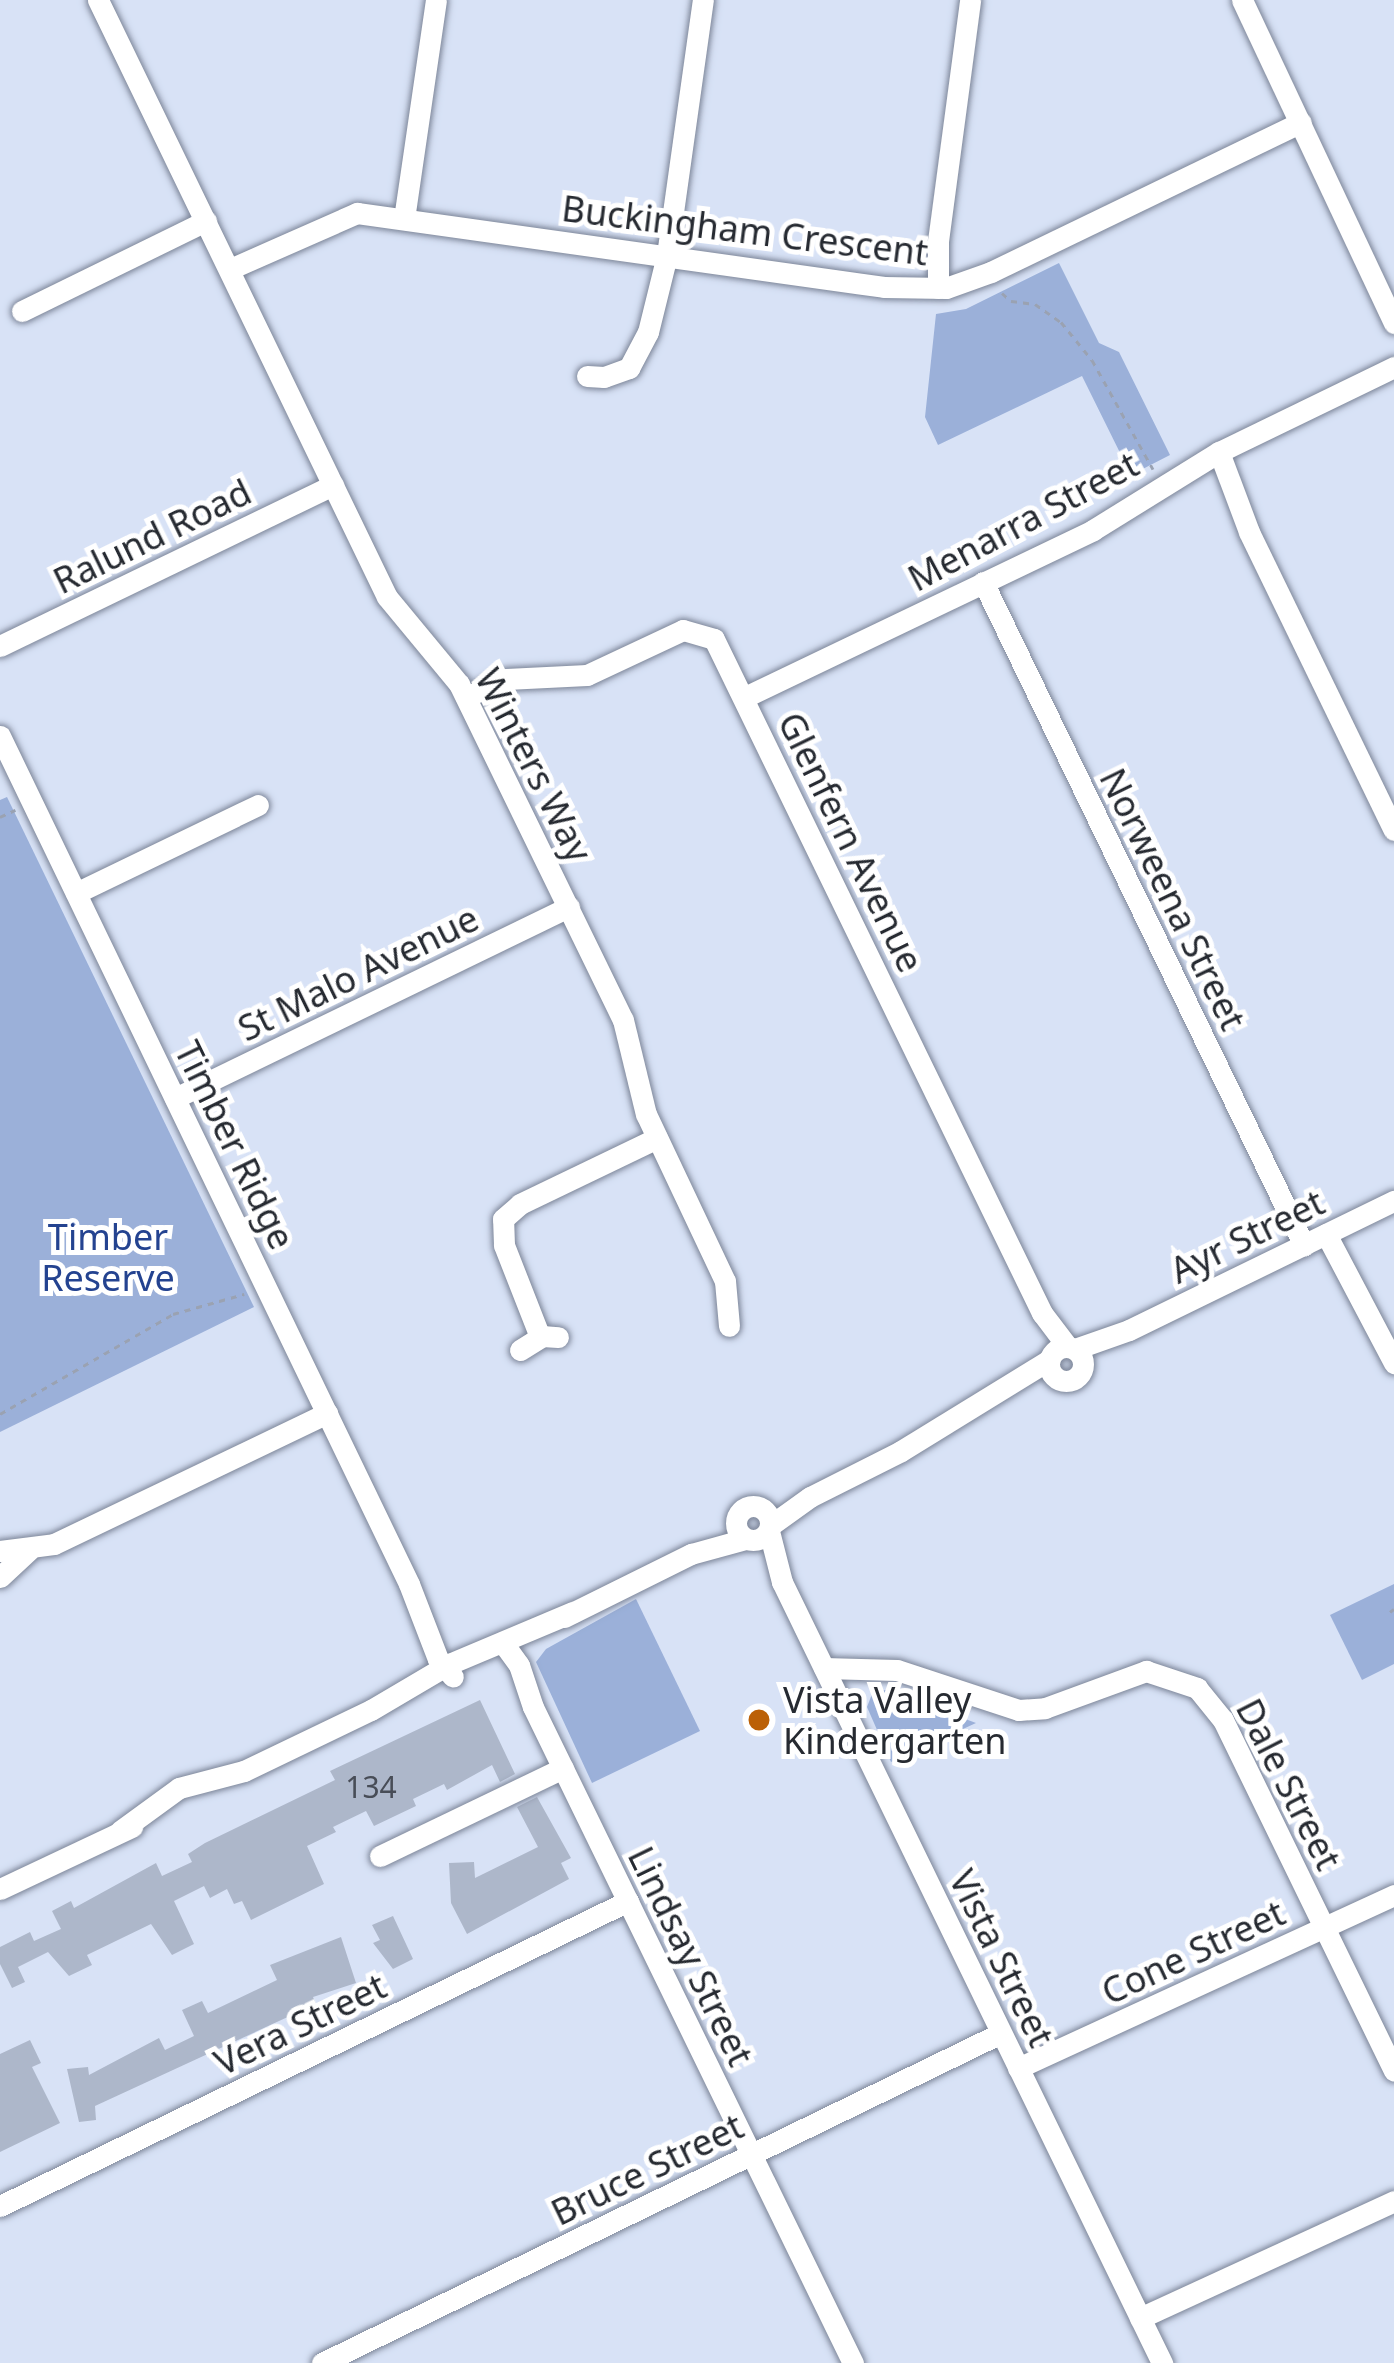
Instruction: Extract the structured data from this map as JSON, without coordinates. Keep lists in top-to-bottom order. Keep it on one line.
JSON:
{"streets":{"street":["Buckingham Crescent","Menarra Street","Ralund Road","Winters Way","Glenfern Avenue","Norweena Street","St Malo Avenue","Timber Ridge","Ayr Street","Dale Street","Cone Street","Lindsay Street","Vista Street","Vera Street","Bruce Street"]},"crossings":[["Buckingham Crescent","Winters Way"],["Menarra Street","Glenfern Avenue"],["Menarra Street","Norweena Street"],["Ralund Road","Winters Way"],["Winters Way","Glenfern Avenue"],["Winters Way","St Malo Avenue"],["Glenfern Avenue","Ayr Street"],["Norweena Street","Ayr Street"],["St Malo Avenue","Timber Ridge"],["Timber Ridge","Ayr Street"],["Ayr Street","Lindsay Street"],["Ayr Street","Vista Street"],["Dale Street","Cone Street"],["Dale Street","Vista Street"],["Cone Street","Vista Street"],["Lindsay Street","Vera Street"],["Lindsay Street","Bruce Street"],["Vista Street","Bruce Street"]],"parks":["Timber Reserve"],"places":["Vista Valley Kindergarten"],"house_numbers":["134"]}
